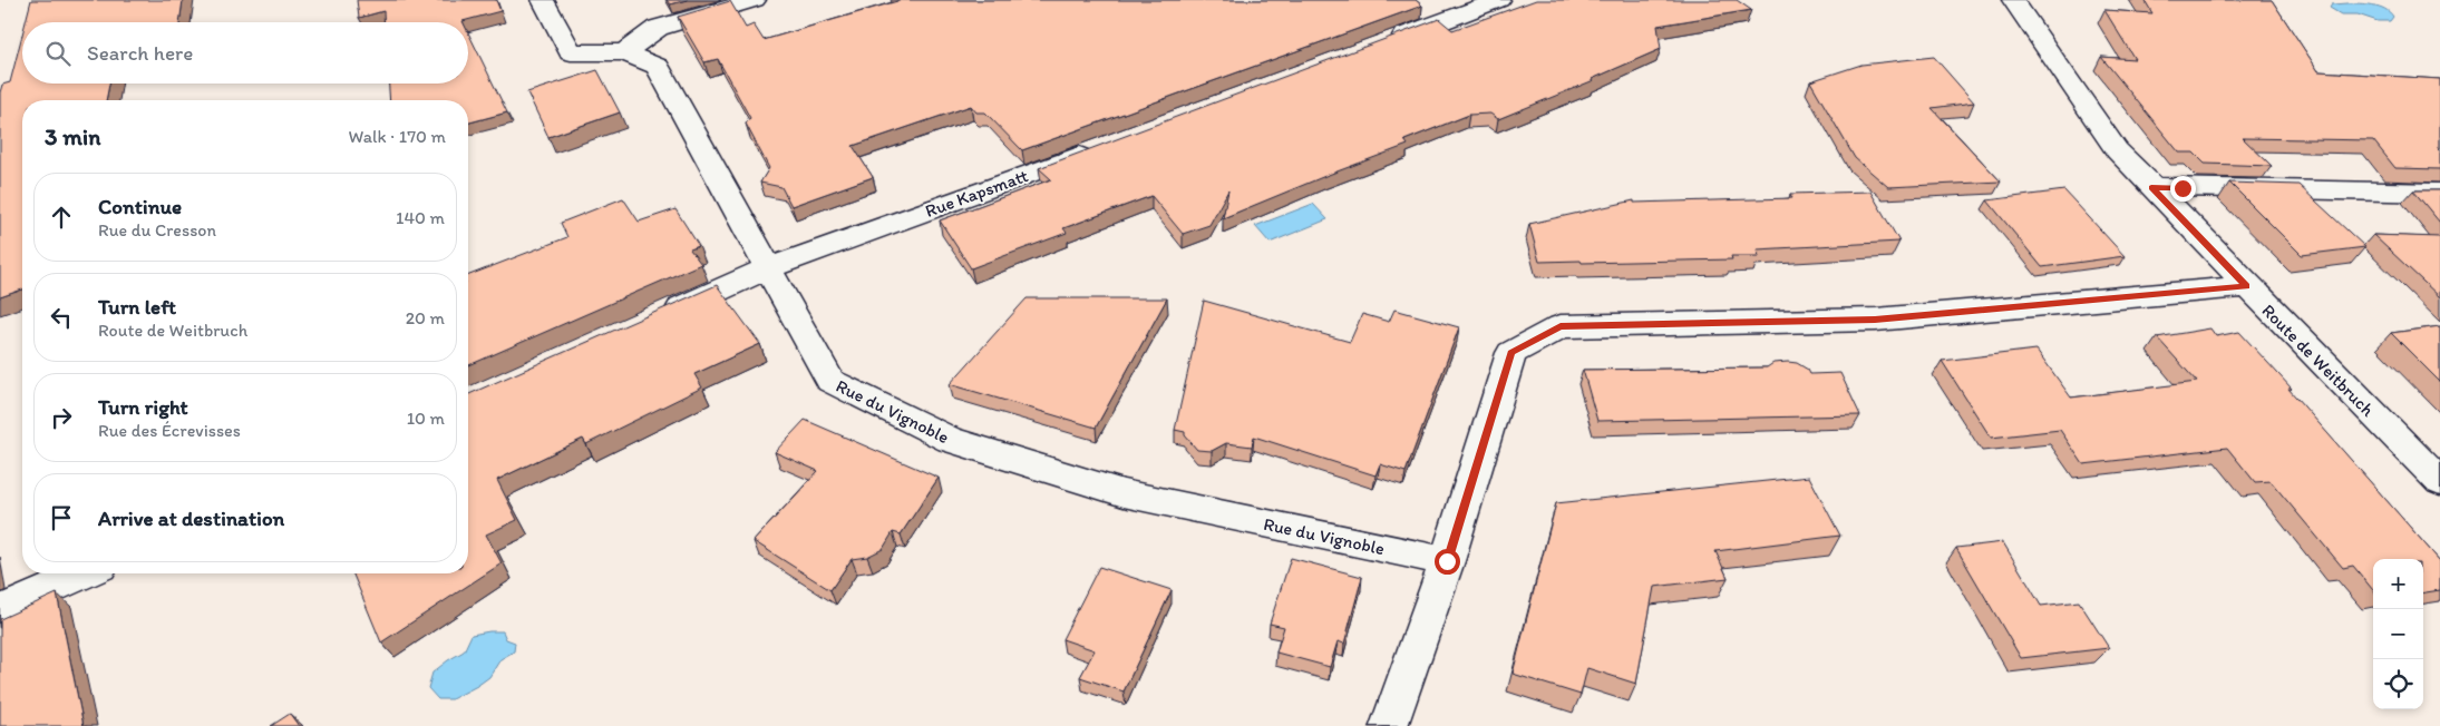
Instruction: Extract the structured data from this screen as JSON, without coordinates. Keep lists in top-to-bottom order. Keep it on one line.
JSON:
{"streets":{"street":["Rue Kapsmatt","Route de Weitbruch","Rue du Vignoble"]},"crossings":[["Rue Kapsmatt","Rue du Vignoble"]],"page":{"search":"Search here","heading":["3 min","Walk · 170 m"],"list":[["Continue","Rue du Cresson","140 m"],["Turn left","Route de Weitbruch","20 m"],["Turn right","Rue des Écrevisses","10 m"],"Arrive at destination"],"map_buttons":["+","−"]}}
